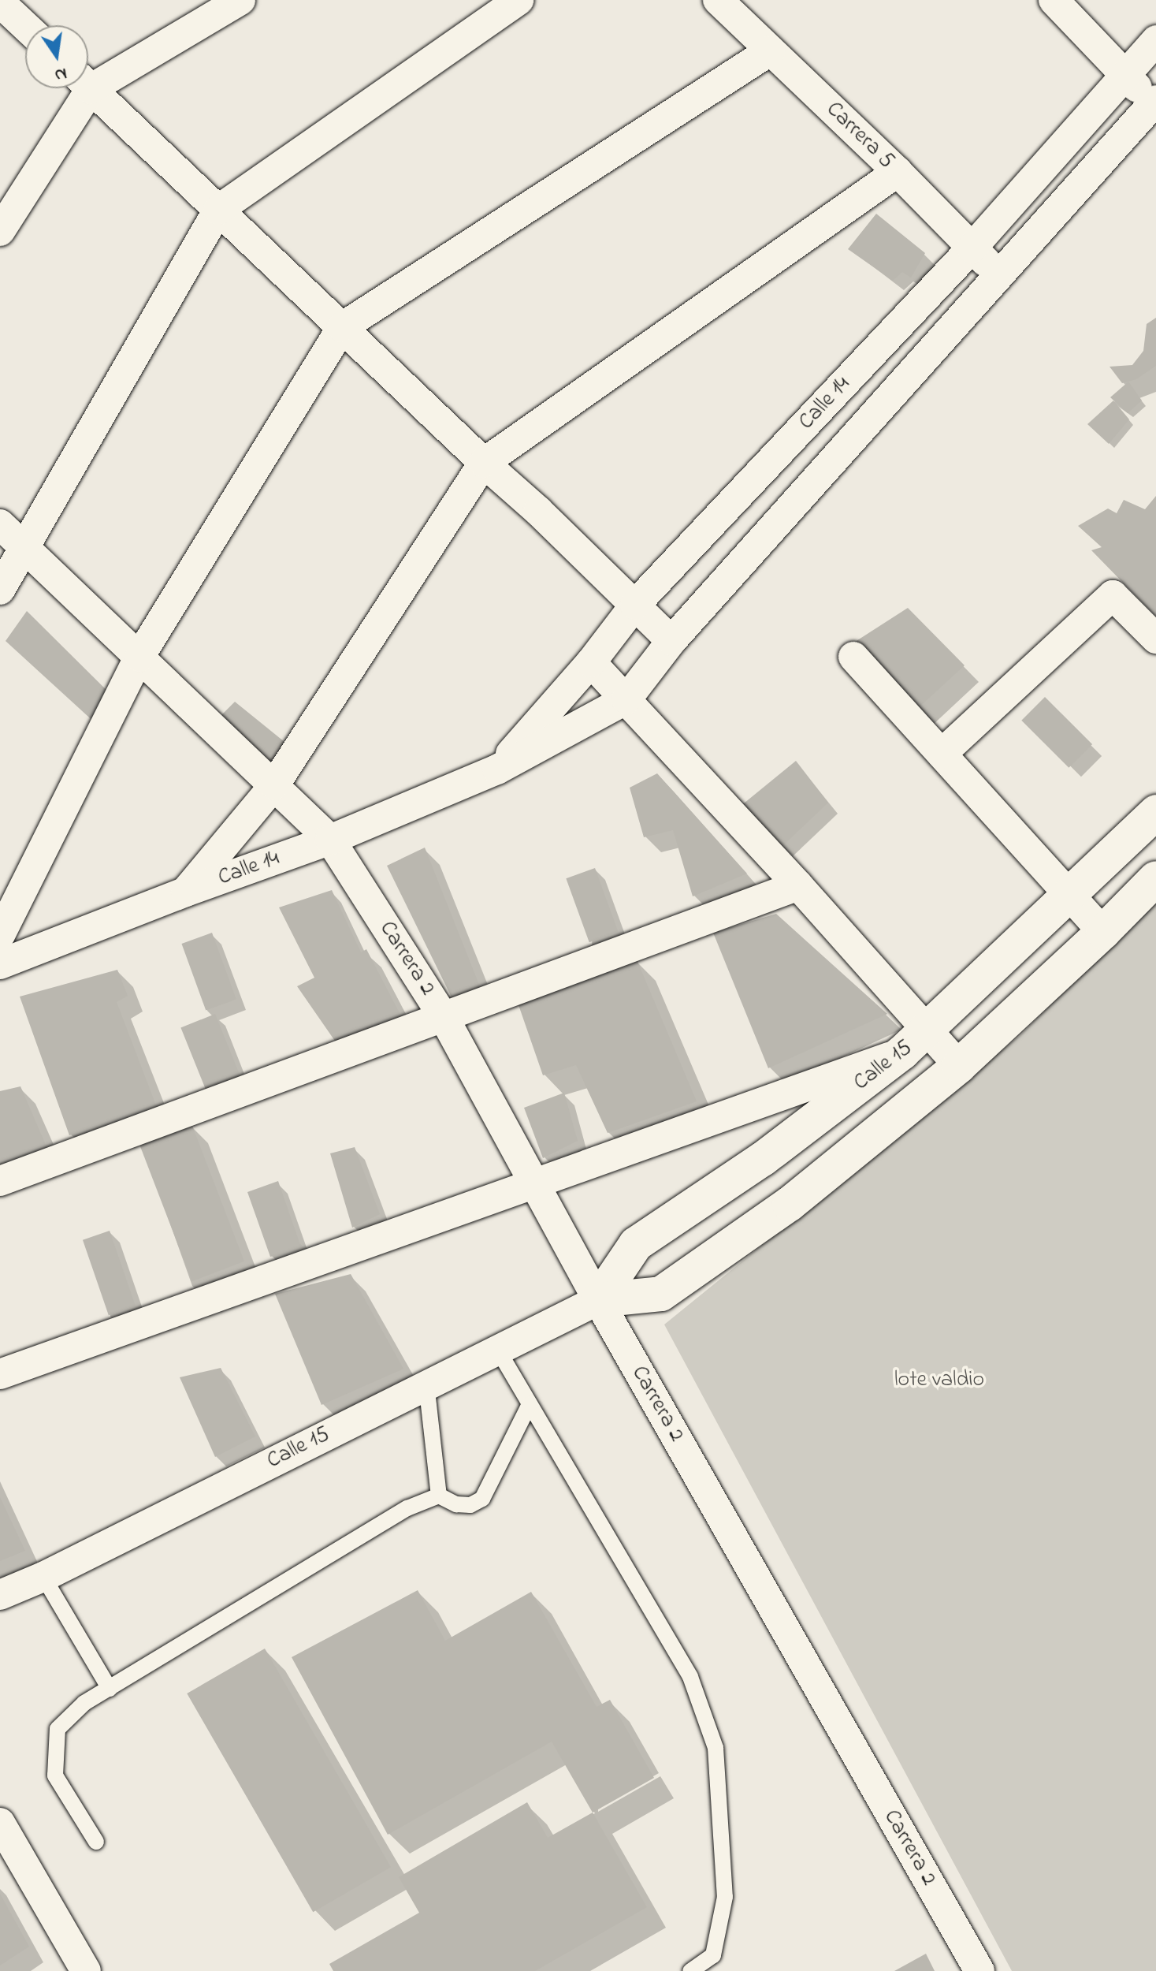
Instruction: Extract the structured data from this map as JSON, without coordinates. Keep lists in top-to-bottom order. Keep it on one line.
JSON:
{"streets":{"street":["Carrera 5","Calle 14","Carrera 2","Calle 15"]},"crossings":[["Carrera 5","Calle 14"],["Calle 14","Carrera 2"],["Carrera 2","Calle 15"]],"parks":["lote valdio"],"north":"bottom"}
